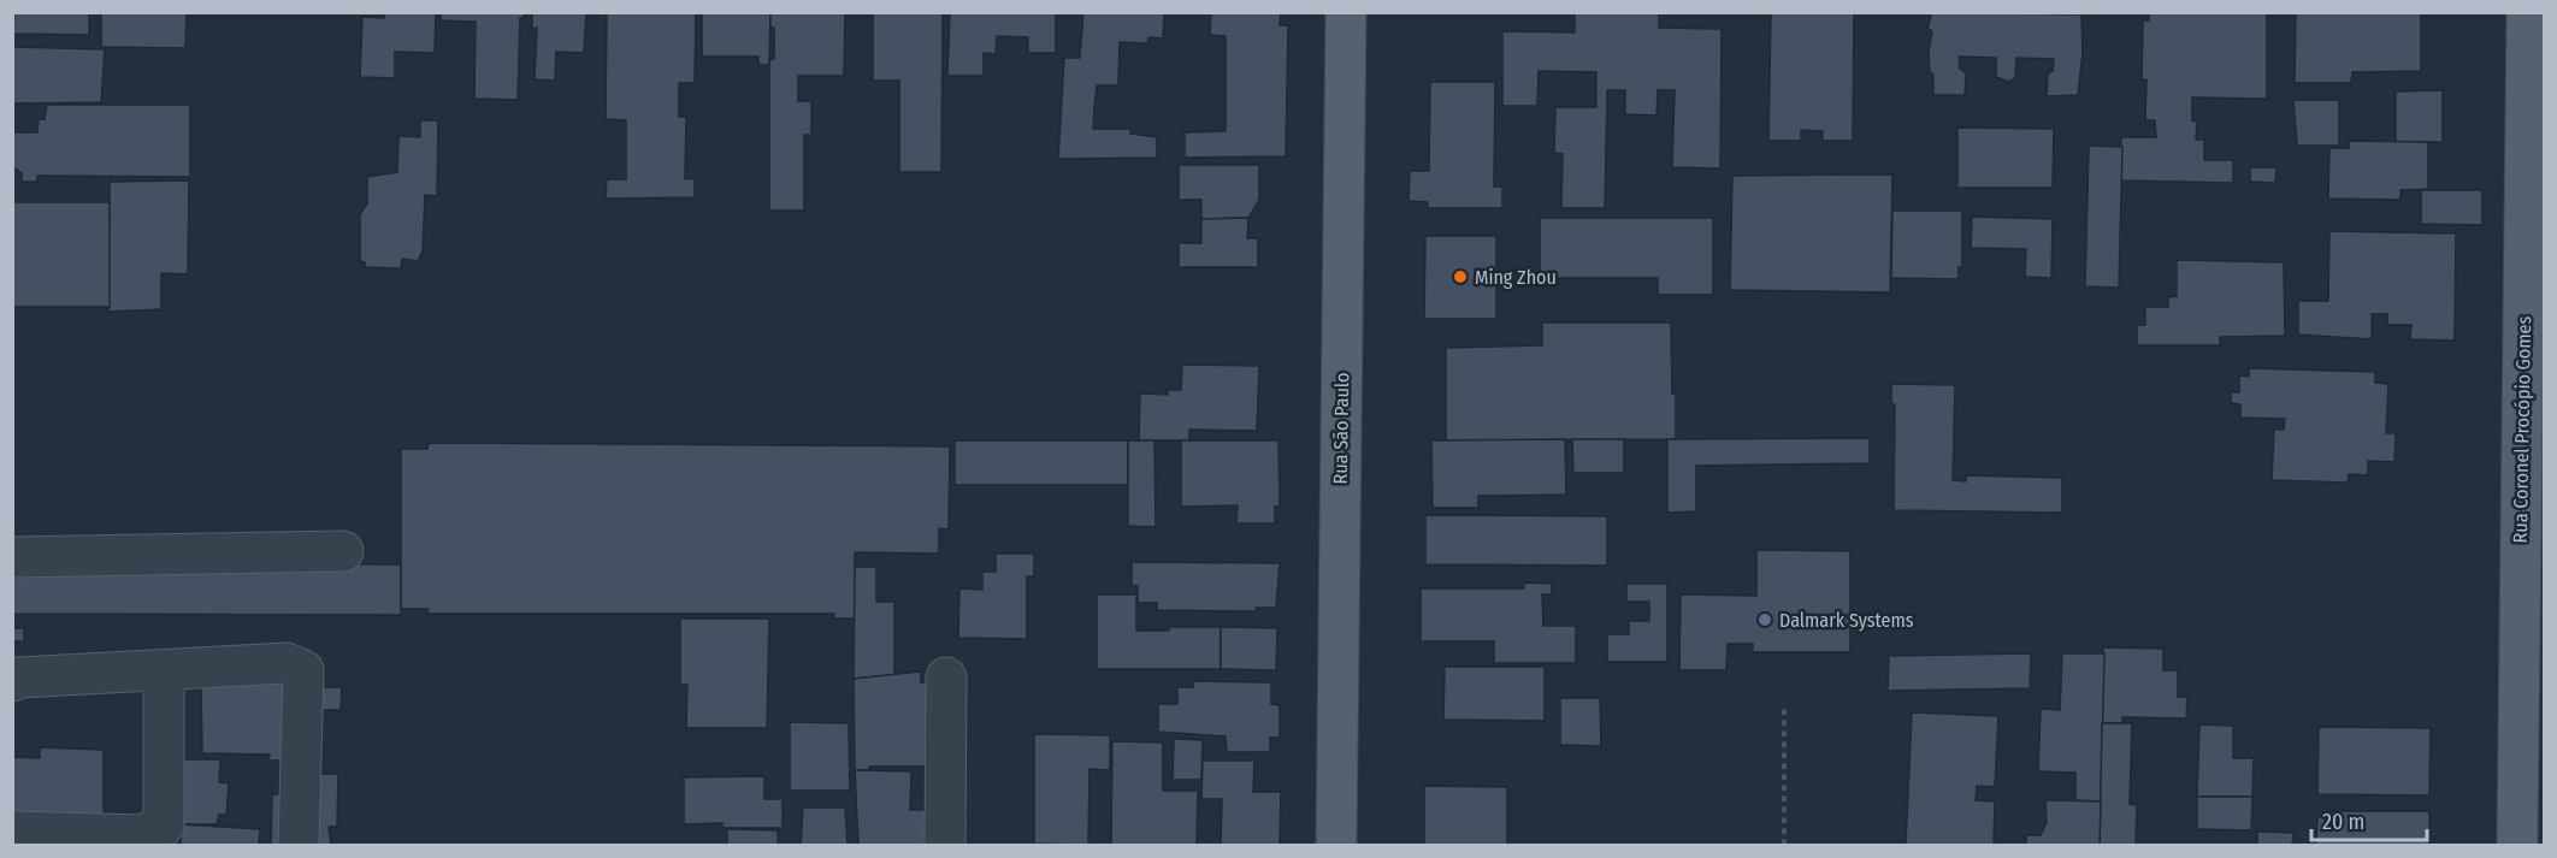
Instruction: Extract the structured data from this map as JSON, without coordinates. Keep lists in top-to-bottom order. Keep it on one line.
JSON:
{"streets":{"main road":["Rua São Paulo","Rua Coronel Procópio Gomes"]},"places":["Ming Zhou","Dalmark Systems"],"scale_bar":"20 m"}
